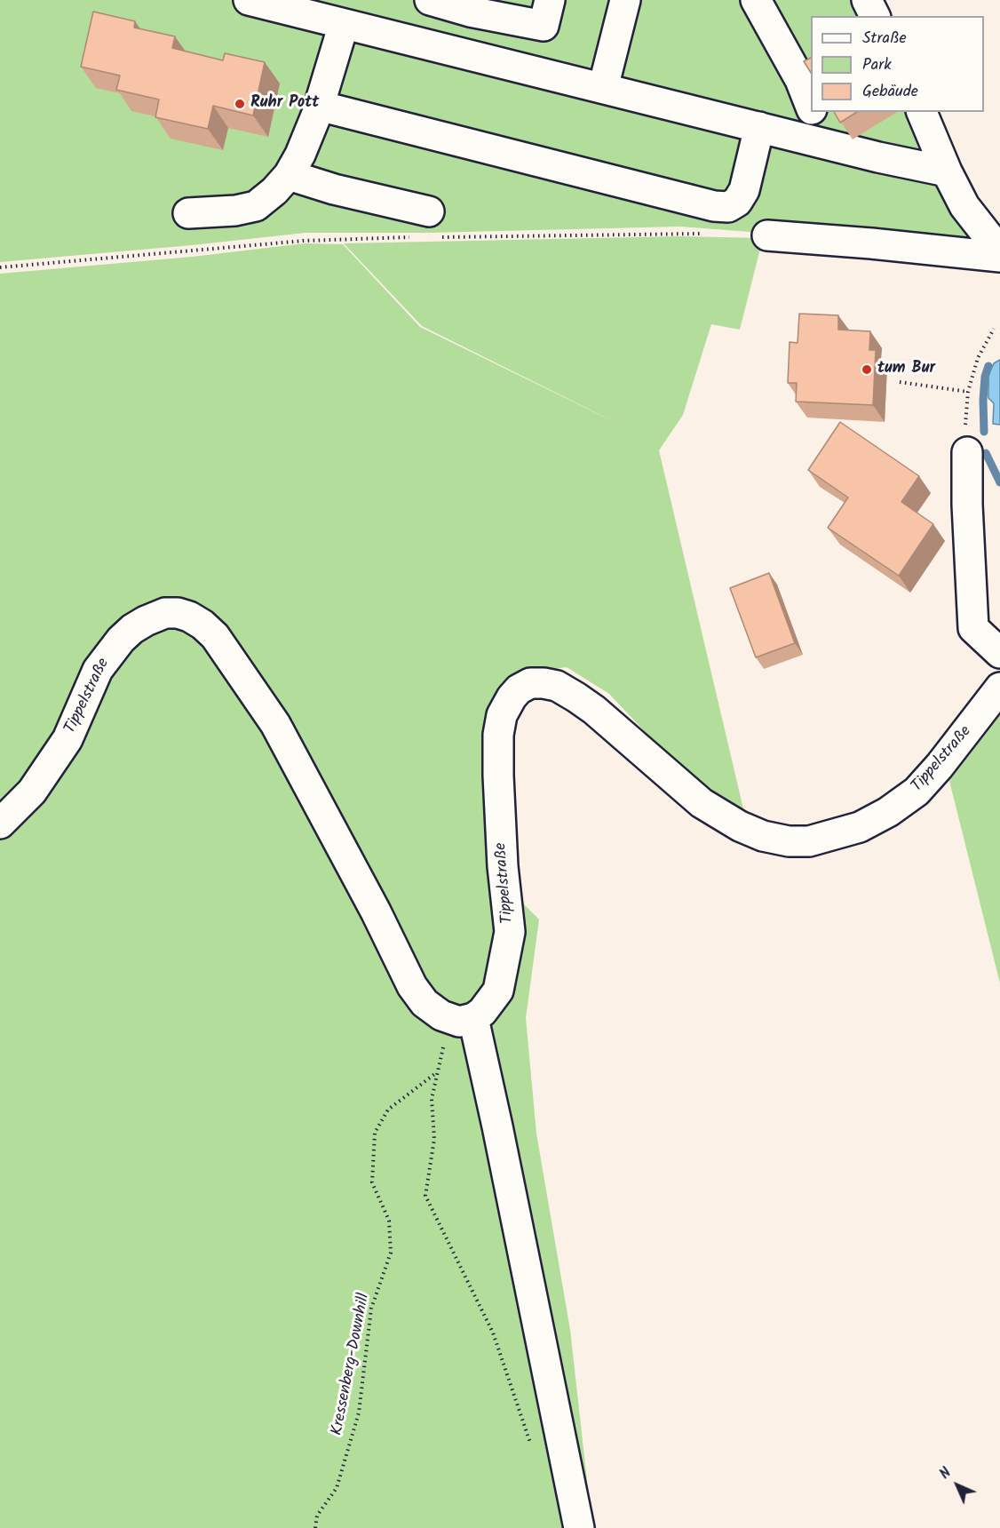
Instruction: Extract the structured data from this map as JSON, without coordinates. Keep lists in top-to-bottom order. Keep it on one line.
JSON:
{"streets":{"street":["Tippelstraße"],"path":["Kressenberg-Downhill"]},"places":["Ruhr Pott","tum Bur"],"legend":["Straße","Park","Gebäude"],"north":"top left"}
